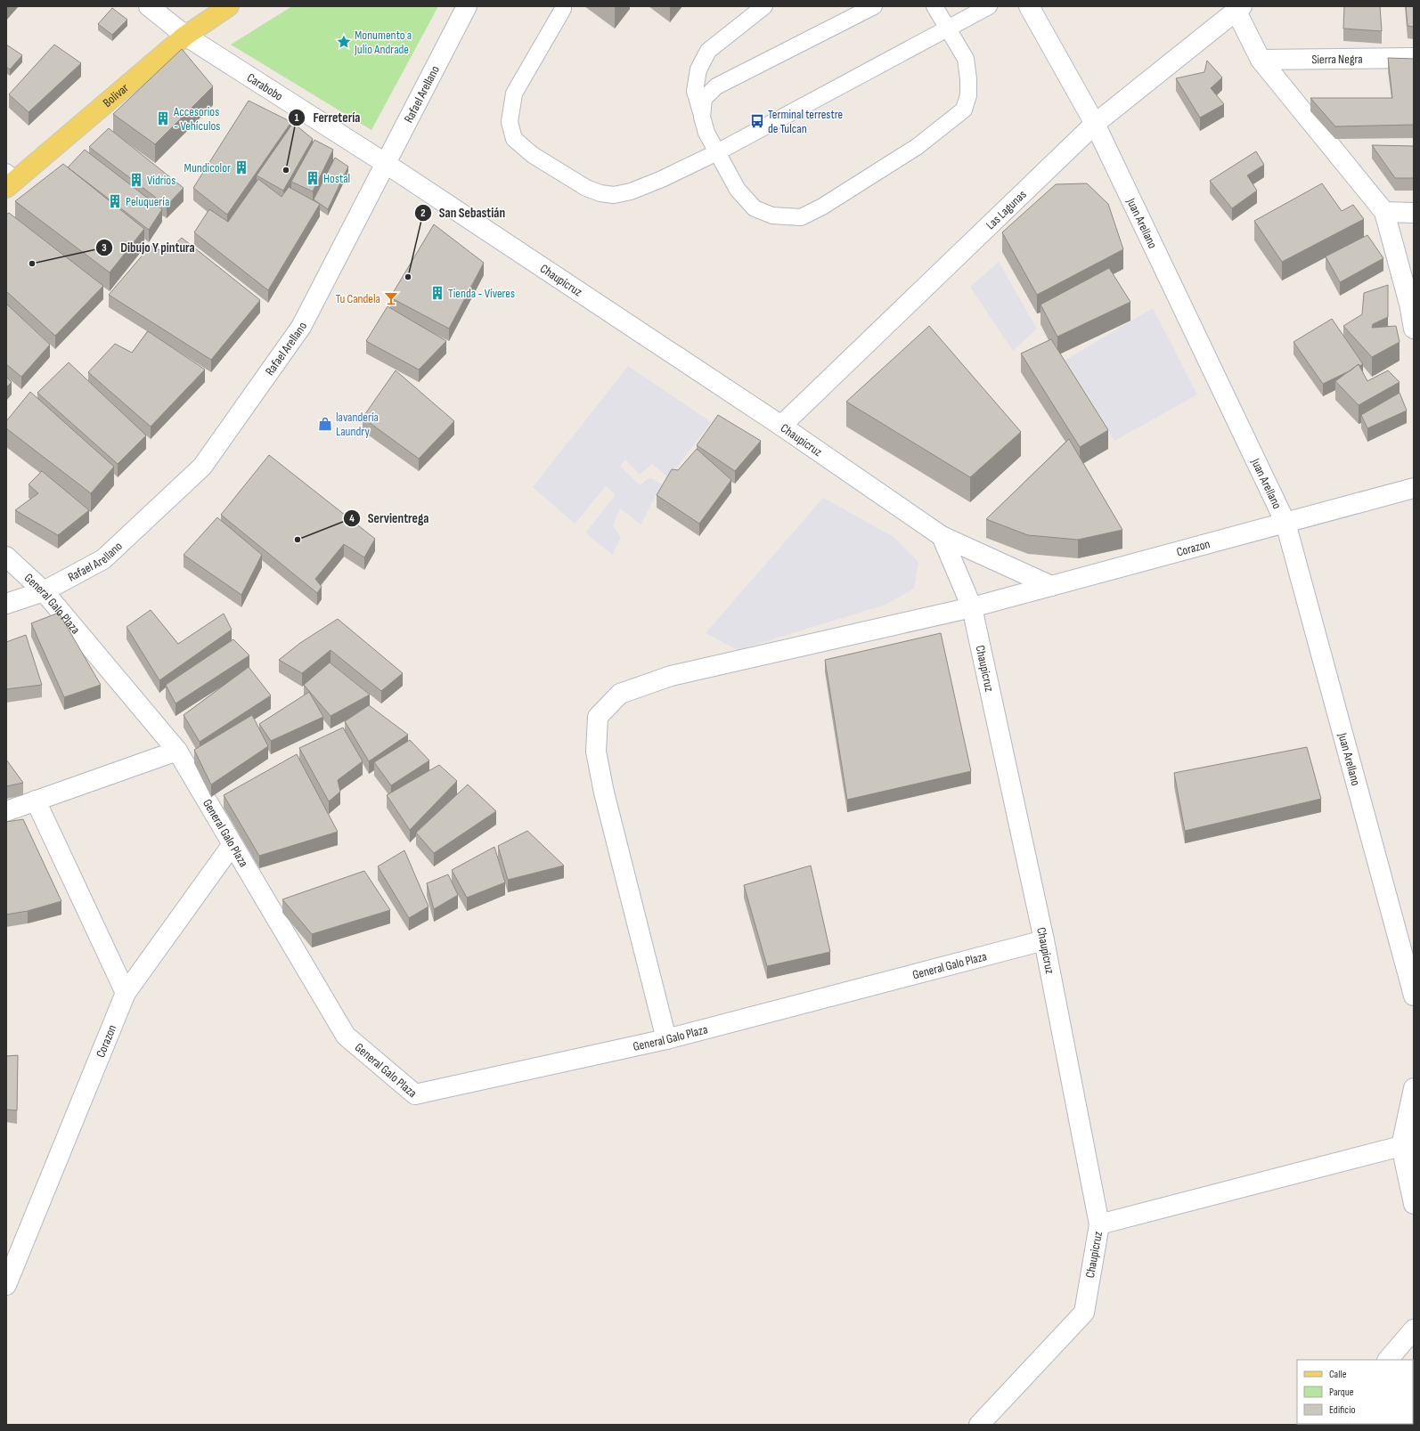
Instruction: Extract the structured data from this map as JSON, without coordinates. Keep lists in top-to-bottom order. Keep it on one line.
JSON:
{"streets":{"main road":["Bolivar"],"street":["Sierra Negra","Carabobo","Rafael Arellano","Las Lagunas","Juan Arellano","Chaupicruz","Corazon","General Galo Plaza"]},"crossings":[["Carabobo","Rafael Arellano"],["Carabobo","Bolivar"],["Carabobo","Chaupicruz"],["Rafael Arellano","Chaupicruz"],["Rafael Arellano","General Galo Plaza"],["Las Lagunas","Juan Arellano"],["Las Lagunas","Chaupicruz"],["Juan Arellano","Corazon"],["Chaupicruz","Corazon"],["Chaupicruz","General Galo Plaza"],["Corazon","General Galo Plaza"]],"places":{"place":["Monumento a Julio Andrade"],"building":["Accesorios - Vehículos","Mundicolor","Hostal","Vidrios","Peluquería","Tienda - Víveres"],"bus stop":["Terminal terrestre de Tulcan"],"other":["Ferretería","Dibujo Y pintura","San Sebastián","Servientrega"],"bar":["Tu Candela"],"shop":["lavandería Laundry"]},"legend":["Calle","Parque","Edificio"]}
